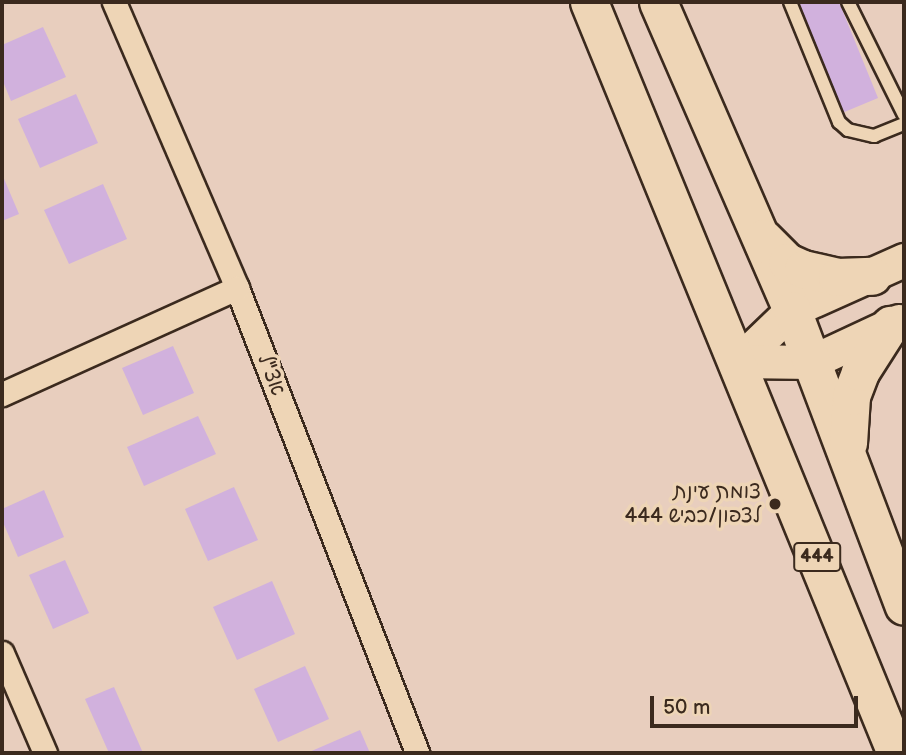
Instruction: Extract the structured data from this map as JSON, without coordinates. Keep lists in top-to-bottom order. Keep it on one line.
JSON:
{"streets":{"main road":["444"],"street":["אצ\"ל"]},"places":["צומת עינת לצפון/כביש 444"],"scale_bar":"50 m"}
